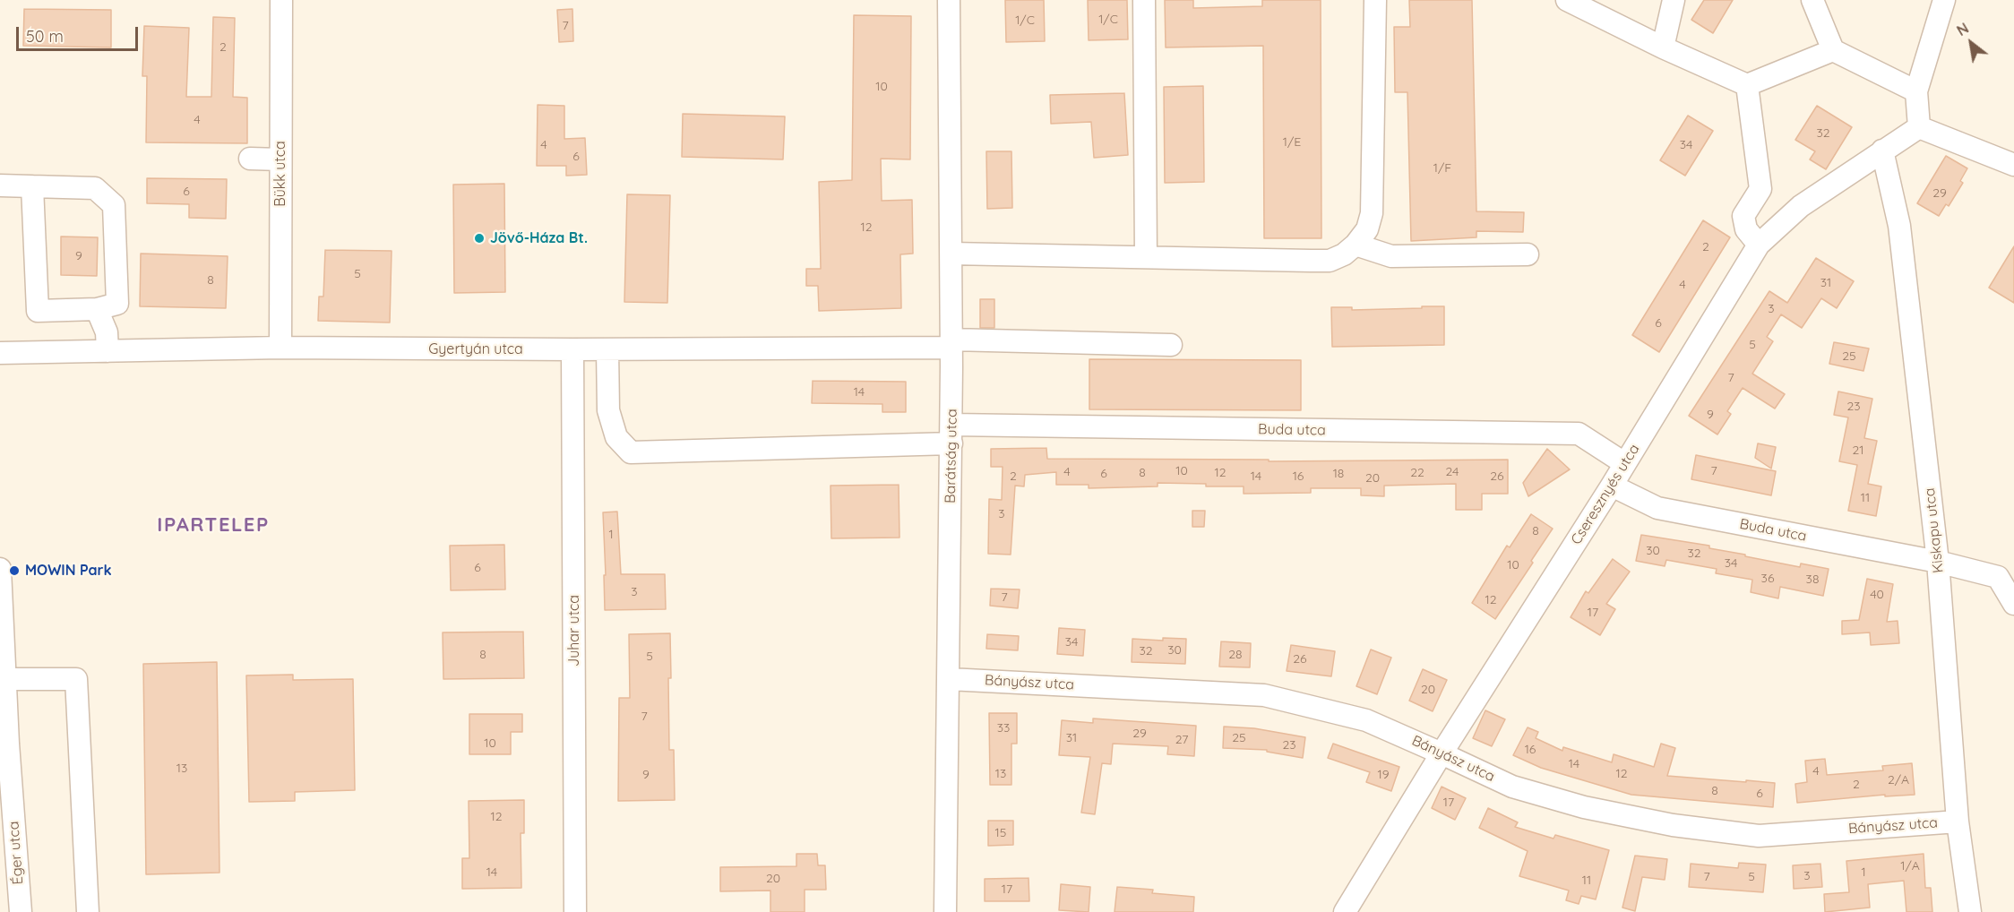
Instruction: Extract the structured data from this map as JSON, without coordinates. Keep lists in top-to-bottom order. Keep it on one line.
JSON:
{"streets":{"street":["Bükk utca","Gyertyán utca","Buda utca","Barátság utca","Cseresznyés utca","Kiskapu utca","Juhar utca","Bányász utca","Éger utca"]},"crossings":[["Bükk utca","Gyertyán utca"],["Gyertyán utca","Buda utca"],["Gyertyán utca","Barátság utca"],["Gyertyán utca","Juhar utca"],["Buda utca","Barátság utca"],["Buda utca","Cseresznyés utca"],["Buda utca","Kiskapu utca"],["Barátság utca","Bányász utca"],["Cseresznyés utca","Kiskapu utca"],["Cseresznyés utca","Bányász utca"],["Kiskapu utca","Bányász utca"]],"districts":["IPARTELEP"],"places":["Jövő-Háza Bt.","MOWIN Park"],"house_numbers":["1/C","1/C","7","2","10","4","32","1/E","4","34","6","1/F","6","29","12","2","9","5","8","31","4","3","6","5","25","7","14","23","9","21","10","7","4","24","8","12","22","6","18","2","14","16","26","20","11","3","8","1","30","32","34","10","6","36","38","3","40","7","12","17","34","30","32","8","28","5","26","20","7","33","29","31","25","27","10","23","16","14","13","4","13","12","9","19","2/A","2","8","6","17","12","15","1/A","14","1","3","7","5","20","11","17"],"scale_bar":"50 m","north":"top left"}
